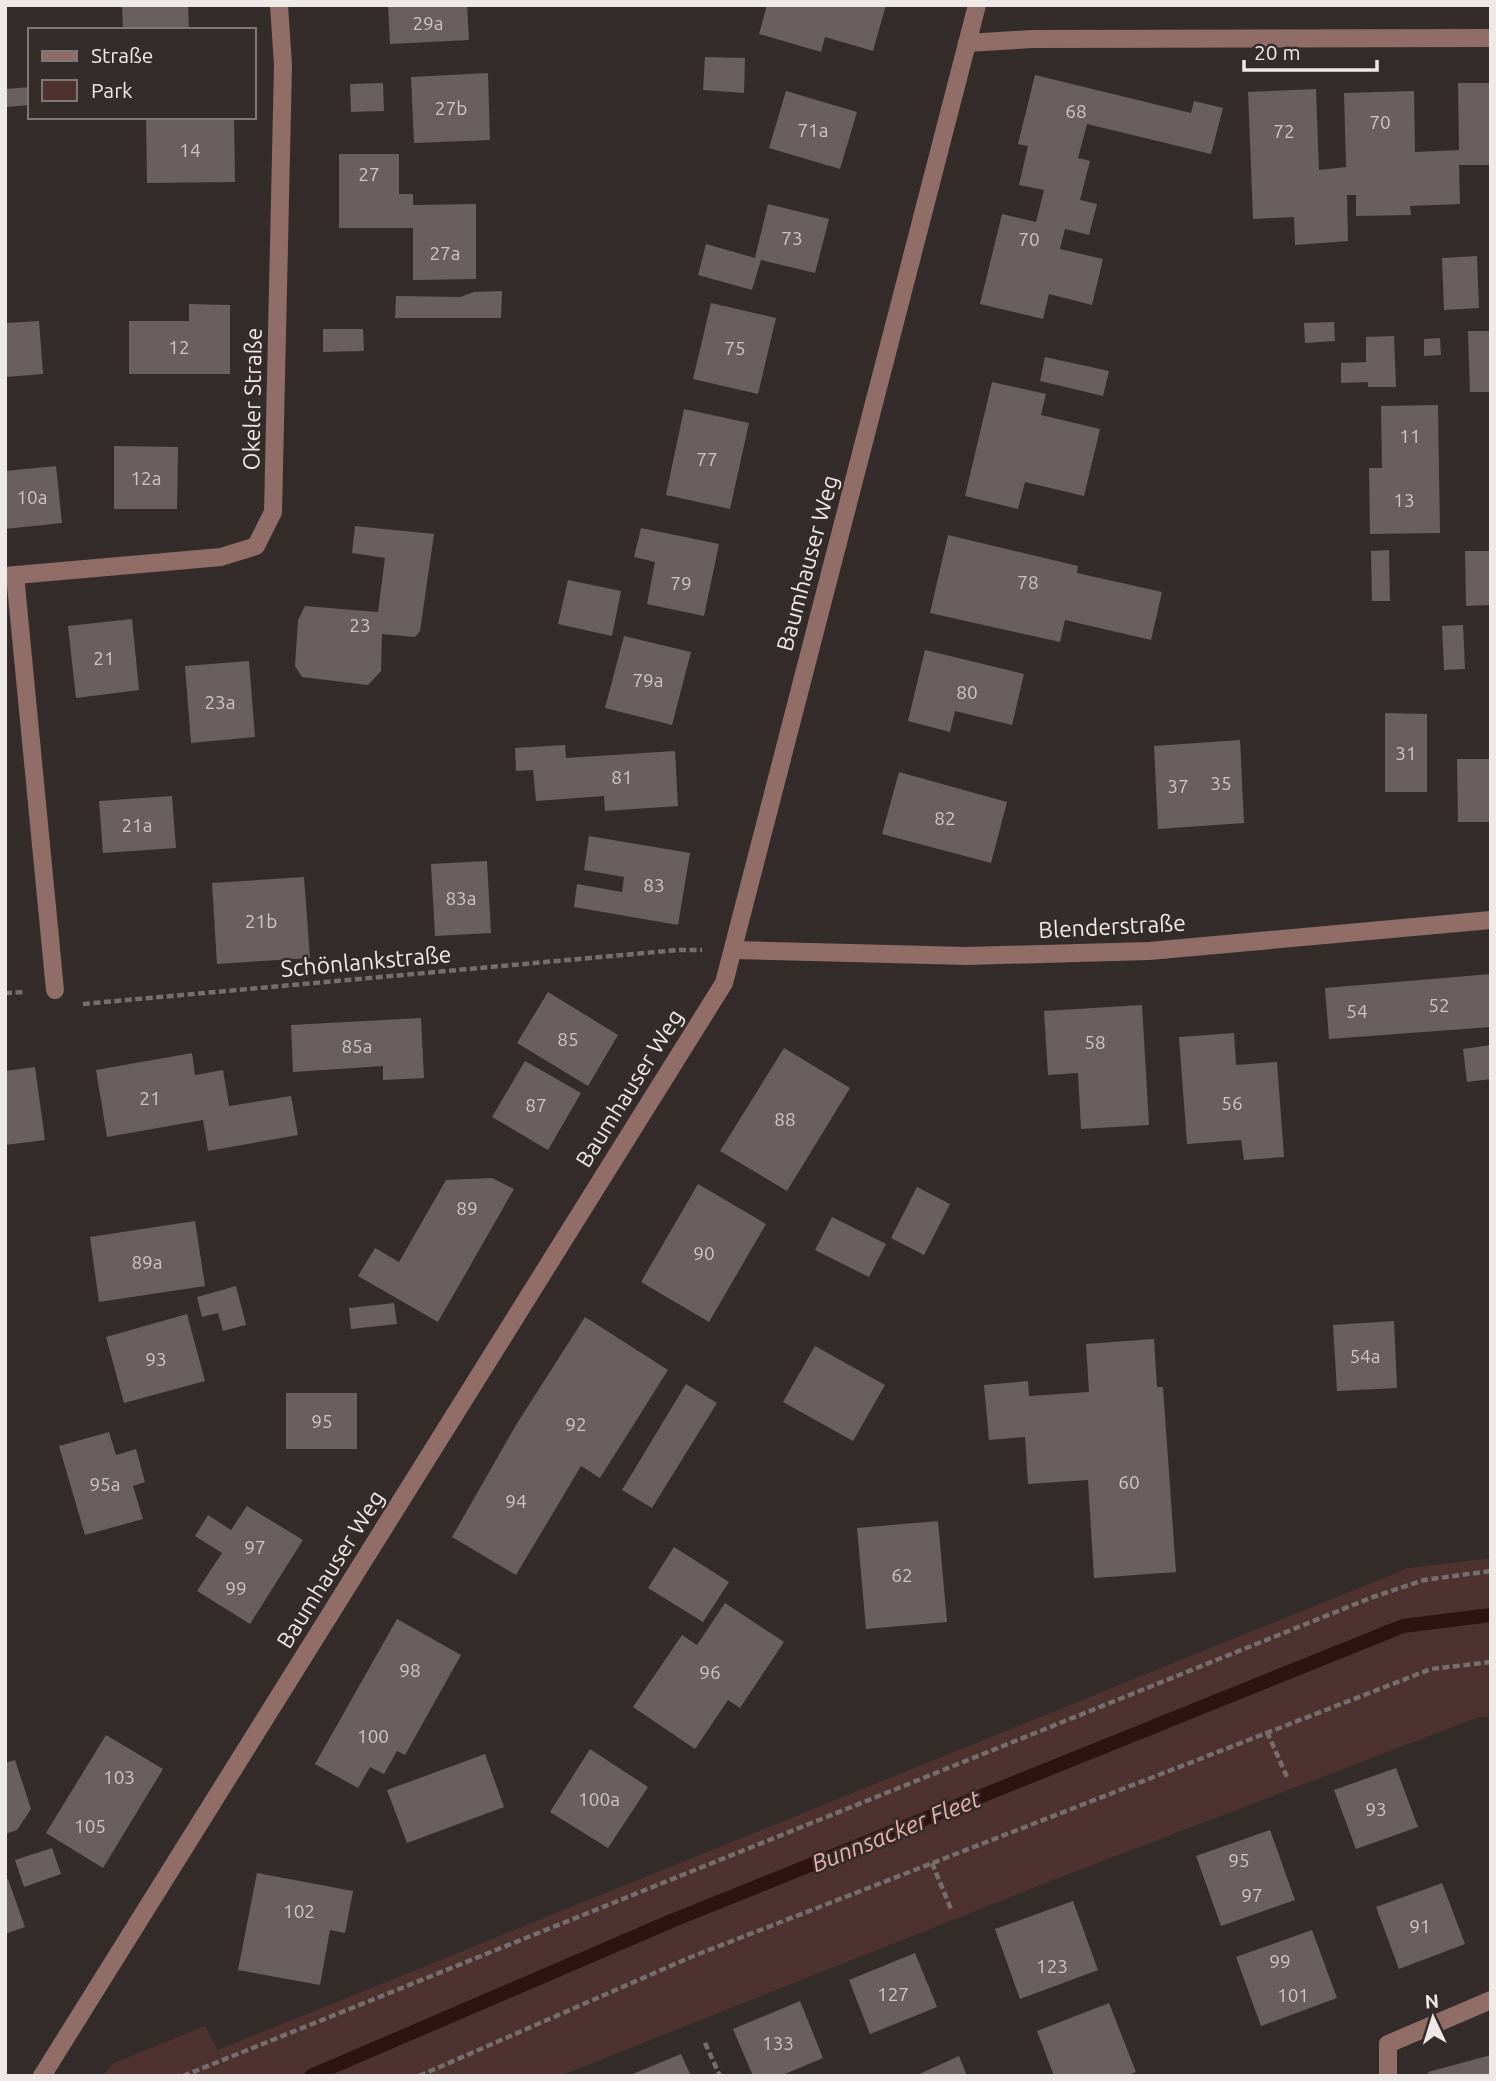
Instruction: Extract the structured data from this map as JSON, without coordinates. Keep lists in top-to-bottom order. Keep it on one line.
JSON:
{"streets":{"street":["Okeler Straße","Baumhauser Weg","Blenderstraße"],"path":["Schönlankstraße"]},"crossings":[["Okeler Straße","Schönlankstraße"],["Baumhauser Weg","Blenderstraße"],["Baumhauser Weg","Schönlankstraße"],["Blenderstraße","Schönlankstraße"]],"water":["Bunnsacker Fleet"],"house_numbers":["29a","27b","68","70","71a","72","14","27","73","70","27a","12","75","11","77","12a","10a","13","78","79","23","21","79a","80","23a","31","81","35","37","82","21a","83","83a","21b","52","54","85","58","85a","21","56","87","88","89","90","89a","54a","93","95","92","60","95a","94","97","62","99","98","96","100","103","100a","93","105","95","97","102","91","99","123","127","101","133"],"legend":["Straße","Park"],"scale_bar":"20 m","north":"top"}
